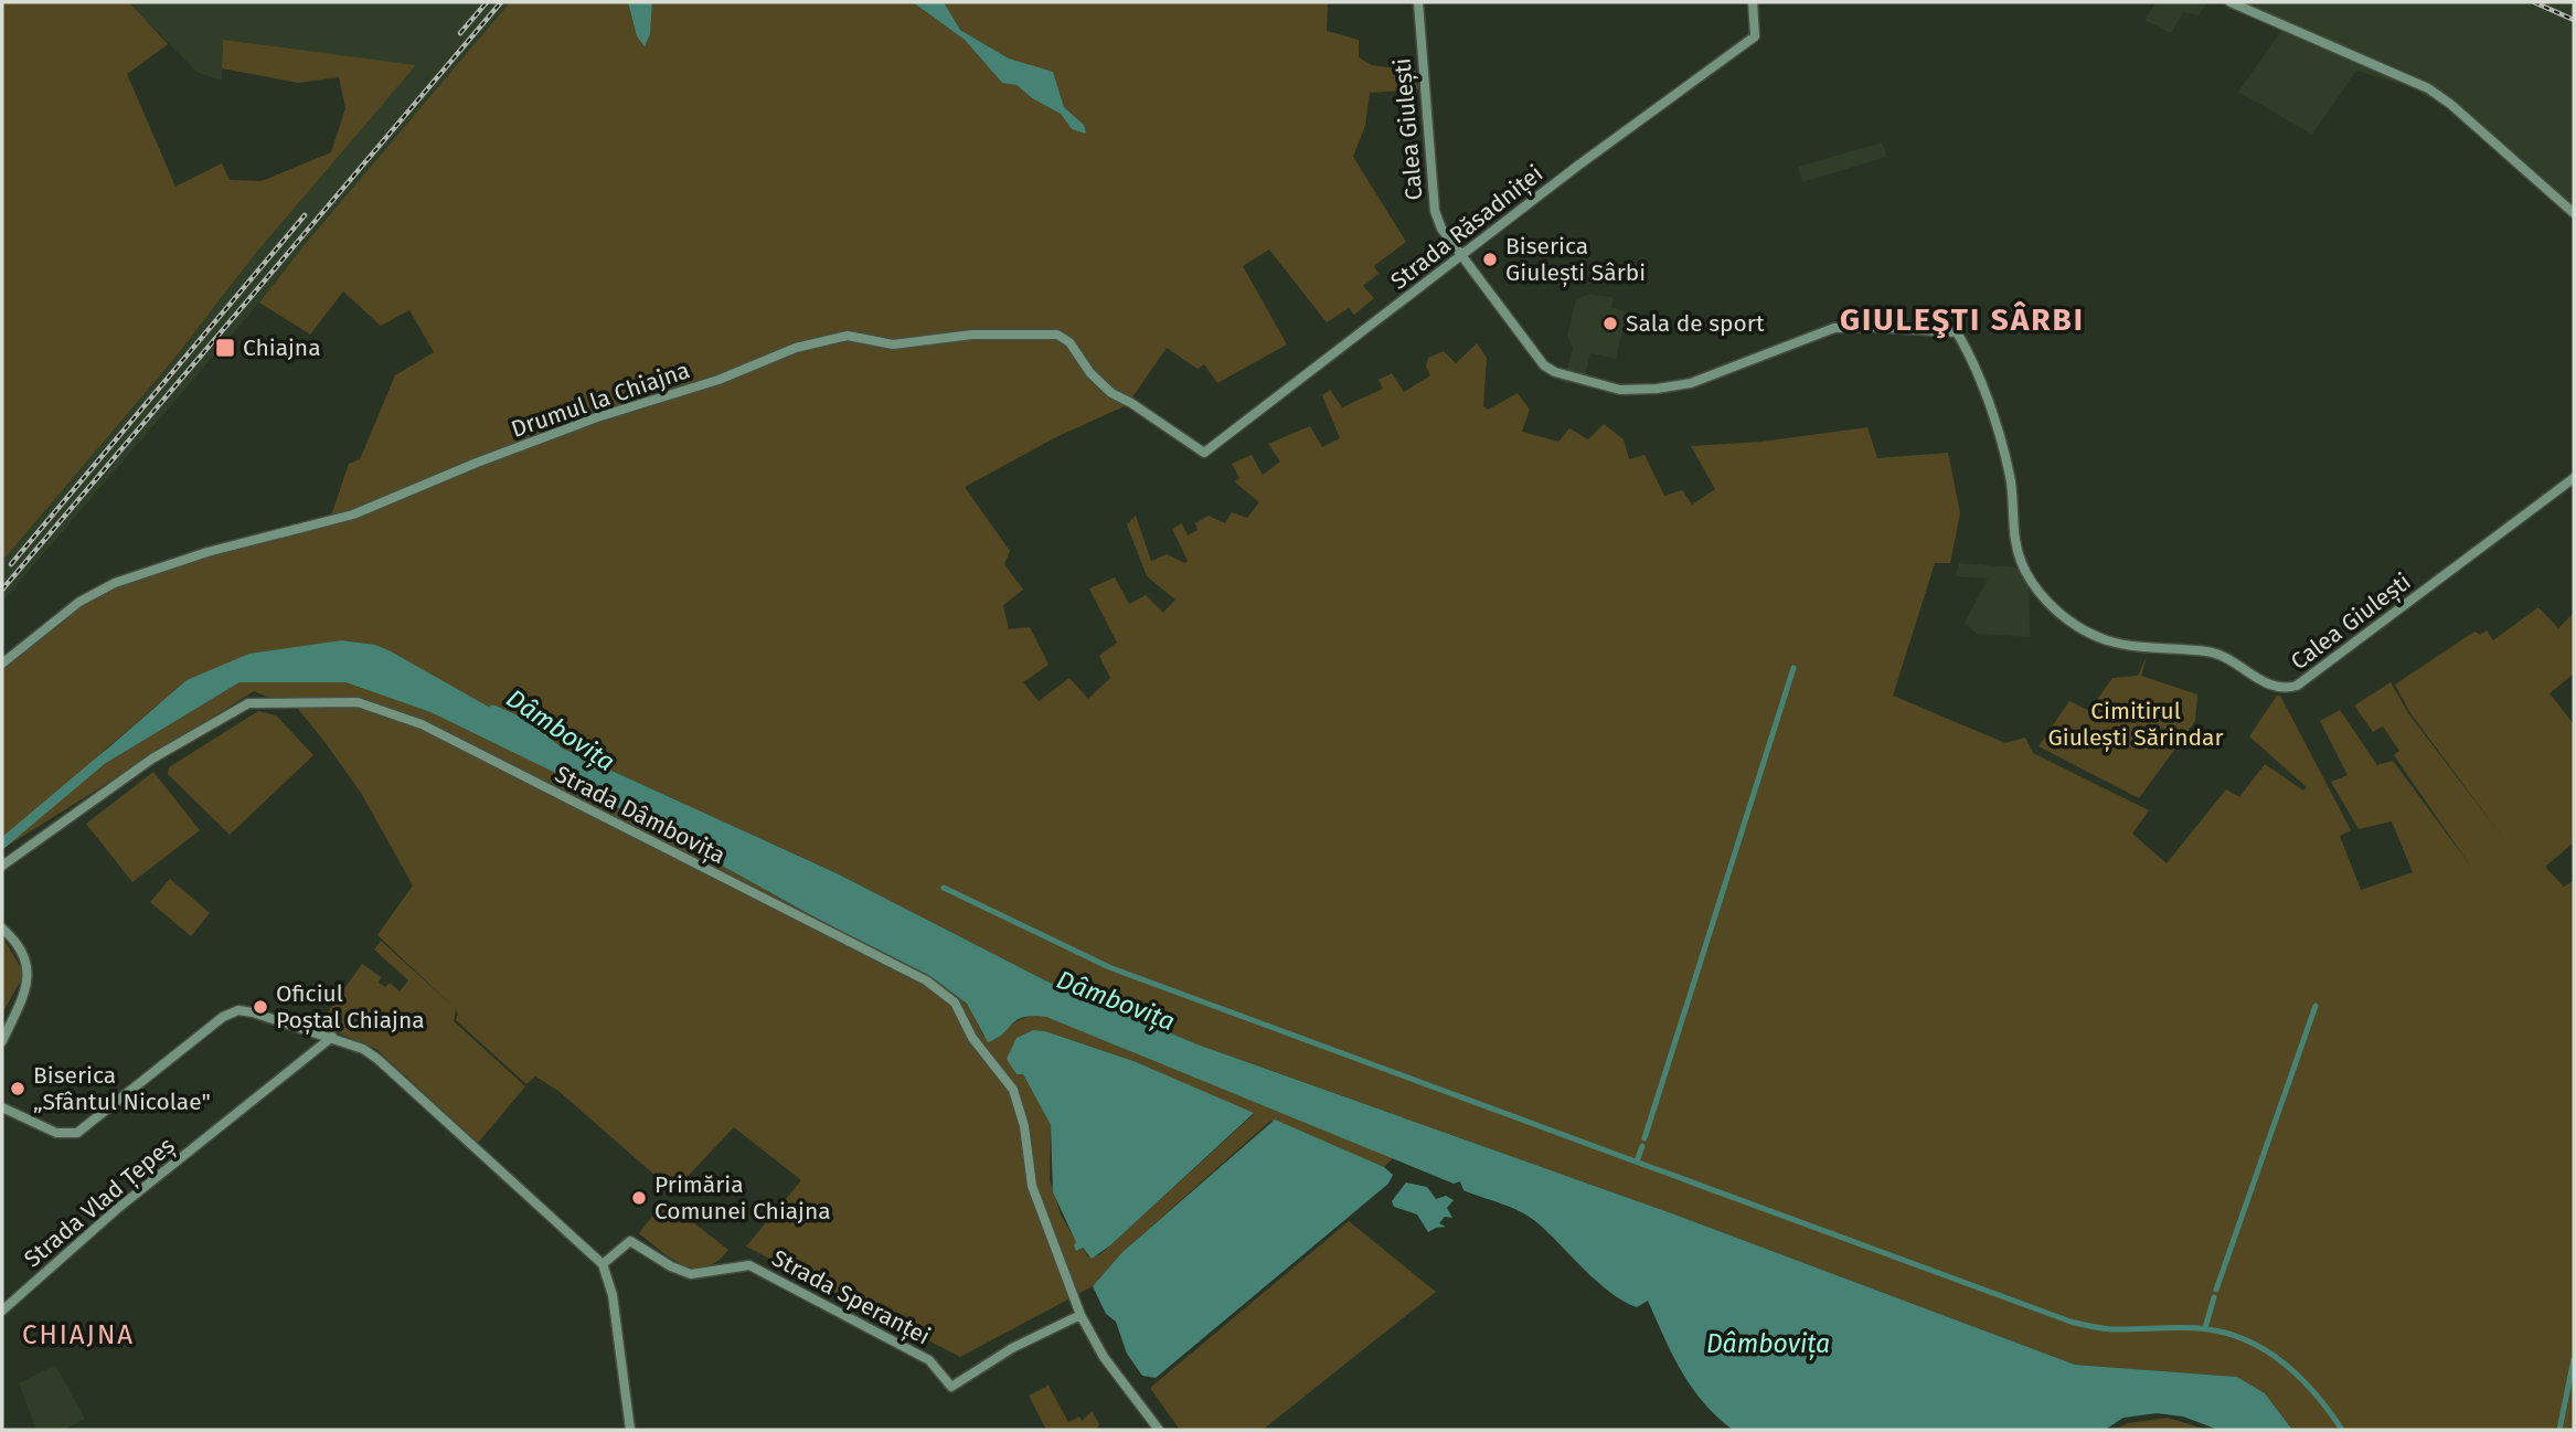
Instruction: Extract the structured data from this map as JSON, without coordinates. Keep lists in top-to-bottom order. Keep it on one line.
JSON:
{"streets":{"main road":["Calea Giulești","Strada Răsadniței","Drumul la Chiajna","Strada Dâmbovița","Strada Vlad Țepeș","Strada Speranței"]},"crossings":[["Calea Giulești","Strada Răsadniței"],["Strada Răsadniței","Drumul la Chiajna"],["Strada Dâmbovița","Strada Speranței"]],"districts":["GIULEŞTI SÂRBI","CHIAJNA"],"water":["Dâmbovița"],"parks":["Cimitirul Giulești Sărindar"],"places":{"other":["Biserica Giulești Sârbi","Sala de sport","Oficiul Poștal Chiajna","Biserica „Sfântul Nicolae\"","Primăria Comunei Chiajna"],"transit":["Chiajna"]}}
